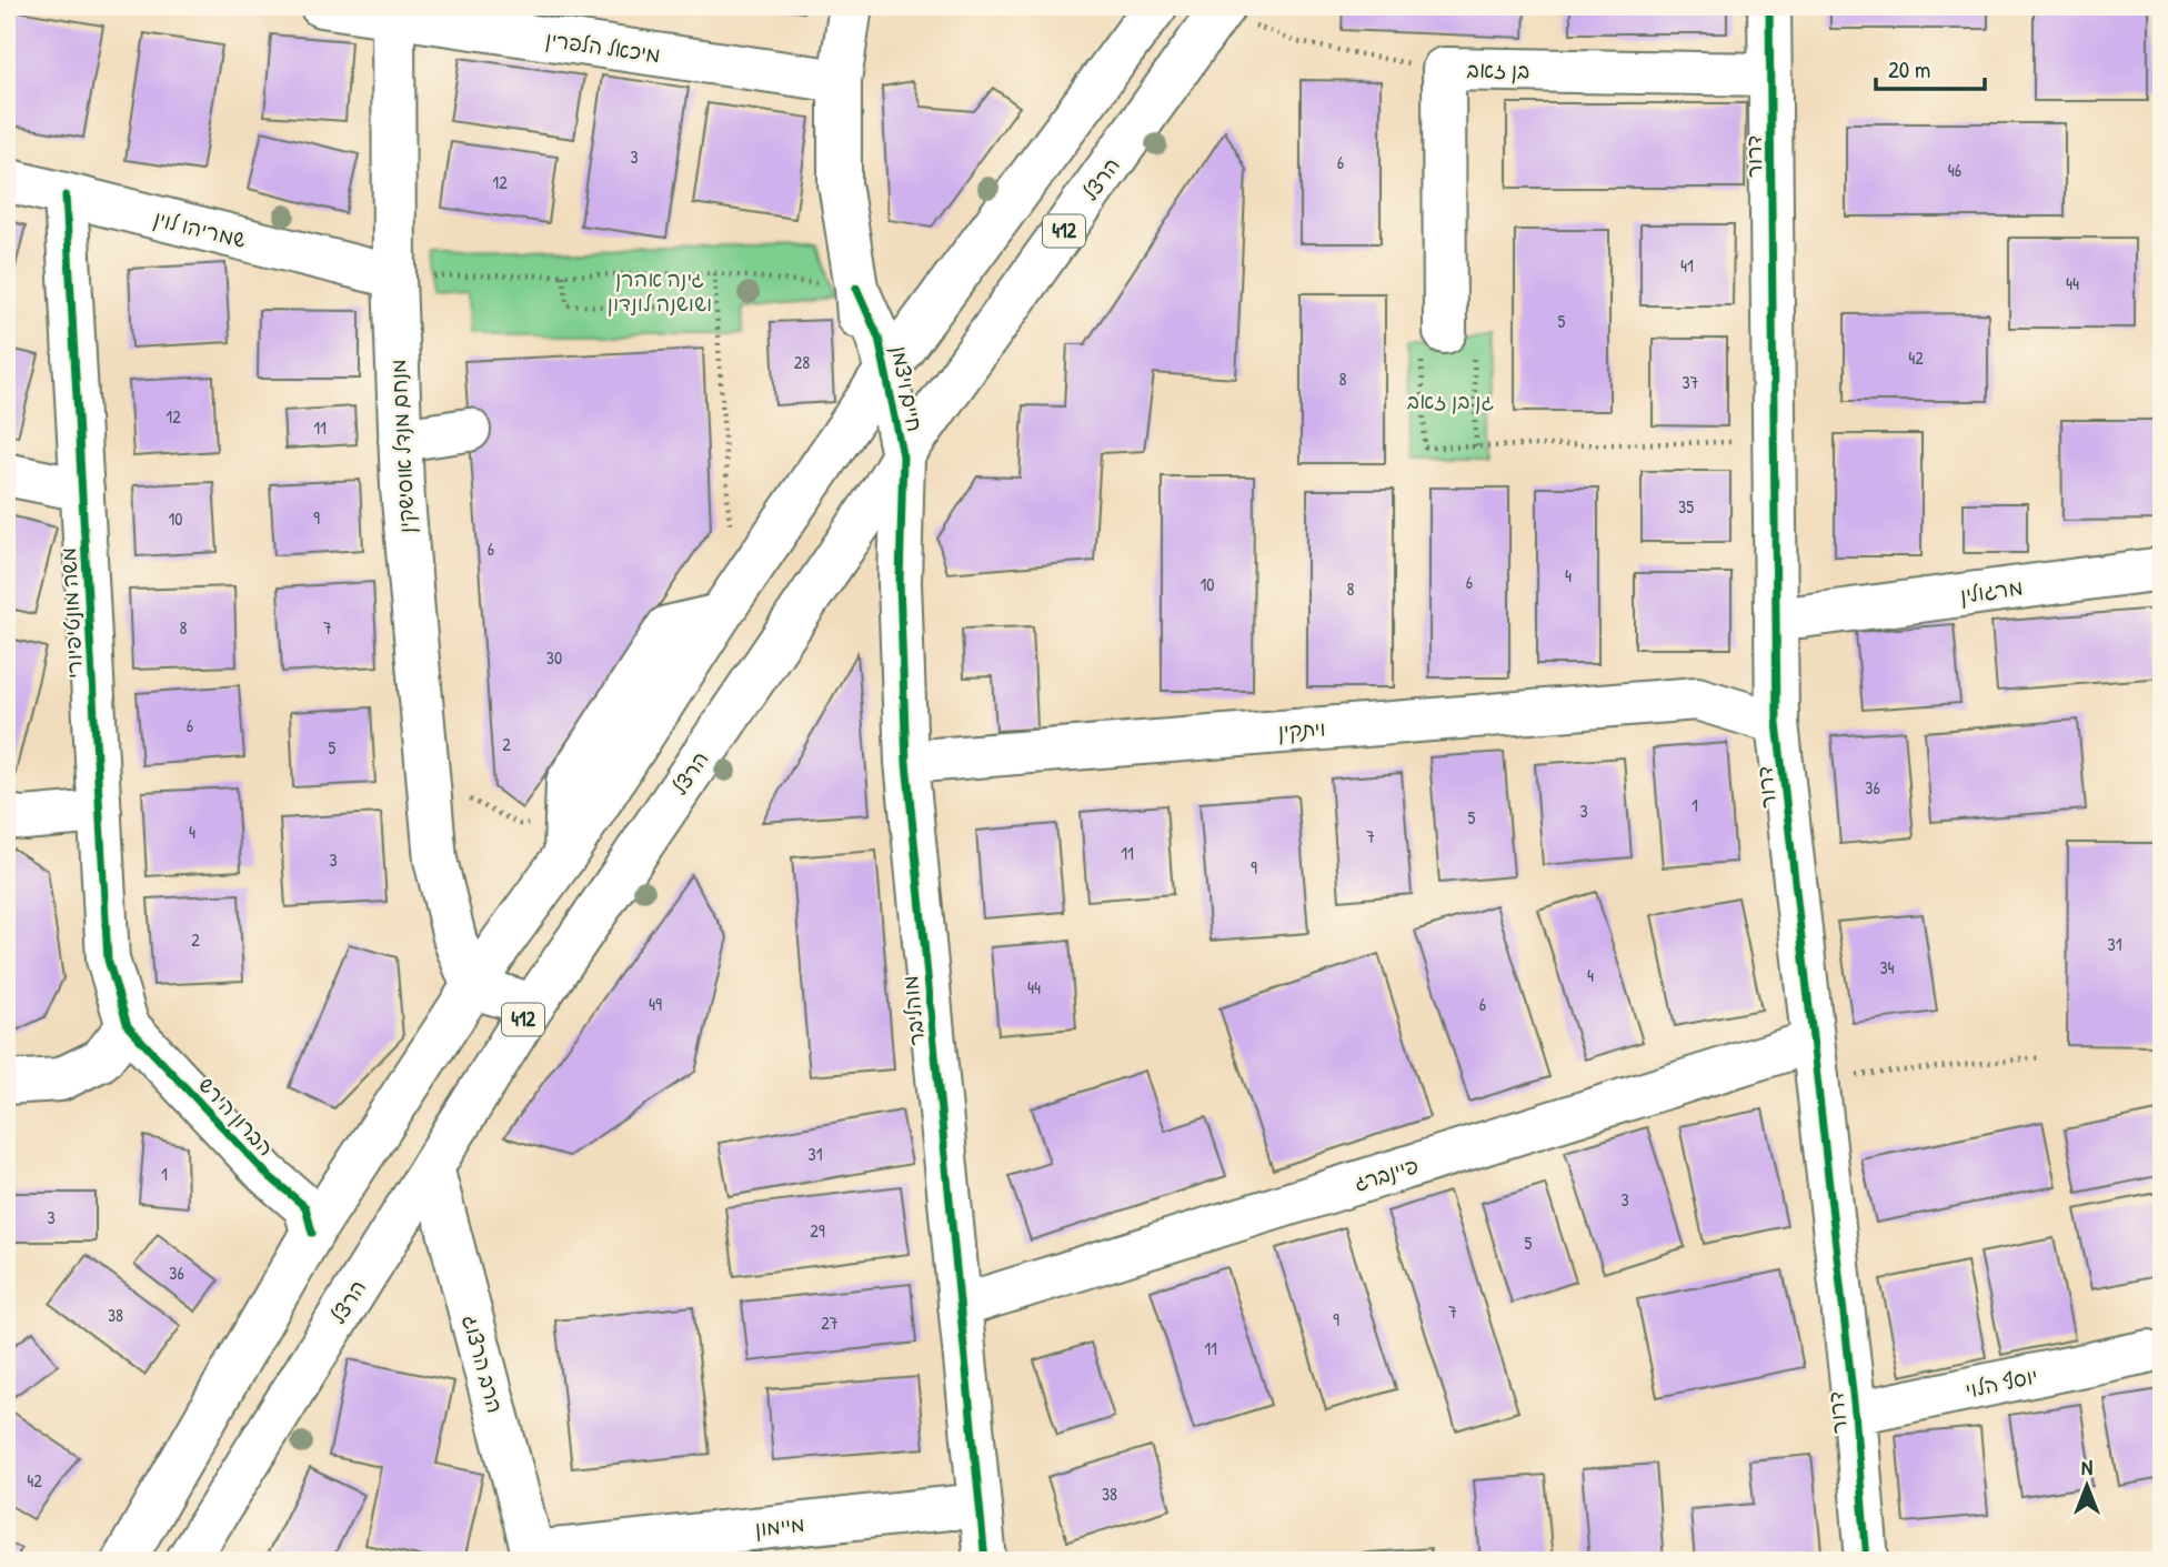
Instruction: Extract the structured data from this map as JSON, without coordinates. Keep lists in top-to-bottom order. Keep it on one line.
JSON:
{"streets":{"street":["מיכאל הלפרין","בן זאב","דרור","הרצל","שמריהו לוין","412","חיים ויצמן","מנחם מנדל אוסישקין","מרגולין","משה מונטיפיורי","ויתקין","מוהליבר","הברון הירש","פיינברג","הרב הרצוג","יוסף הלוי","מיימון"]},"crossings":[["מיכאל הלפרין","חיים ויצמן"],["מיכאל הלפרין","מנחם מנדל אוסישקין"],["בן זאב","דרור"],["דרור","מרגולין"],["דרור","ויתקין"],["דרור","פיינברג"],["דרור","יוסף הלוי"],["הרצל","חיים ויצמן"],["הרצל","מנחם מנדל אוסישקין"],["הרצל","מוהליבר"],["הרצל","הרב הרצוג"],["שמריהו לוין","מנחם מנדל אוסישקין"],["שמריהו לוין","משה מונטיפיורי"],["חיים ויצמן","מוהליבר"],["משה מונטיפיורי","הברון הירש"],["ויתקין","מוהליבר"],["מוהליבר","פיינברג"],["מוהליבר","מיימון"],["הרב הרצוג","מיימון"]],"parks":["גינה אהרן ושושנה לונדון","גן בן זאב"],"house_numbers":["3","6","46","12","41","44","5","42","28","8","37","12","11","35","9","10","6","4","6","10","8","8","7","30","6","2","5","36","1","3","5","4","7","11","3","9","2","31","34","4","44","49","6","31","1","3","3","29","5","36","7","38","9","27","11","42","38"],"scale_bar":"20 m","north":"top"}
